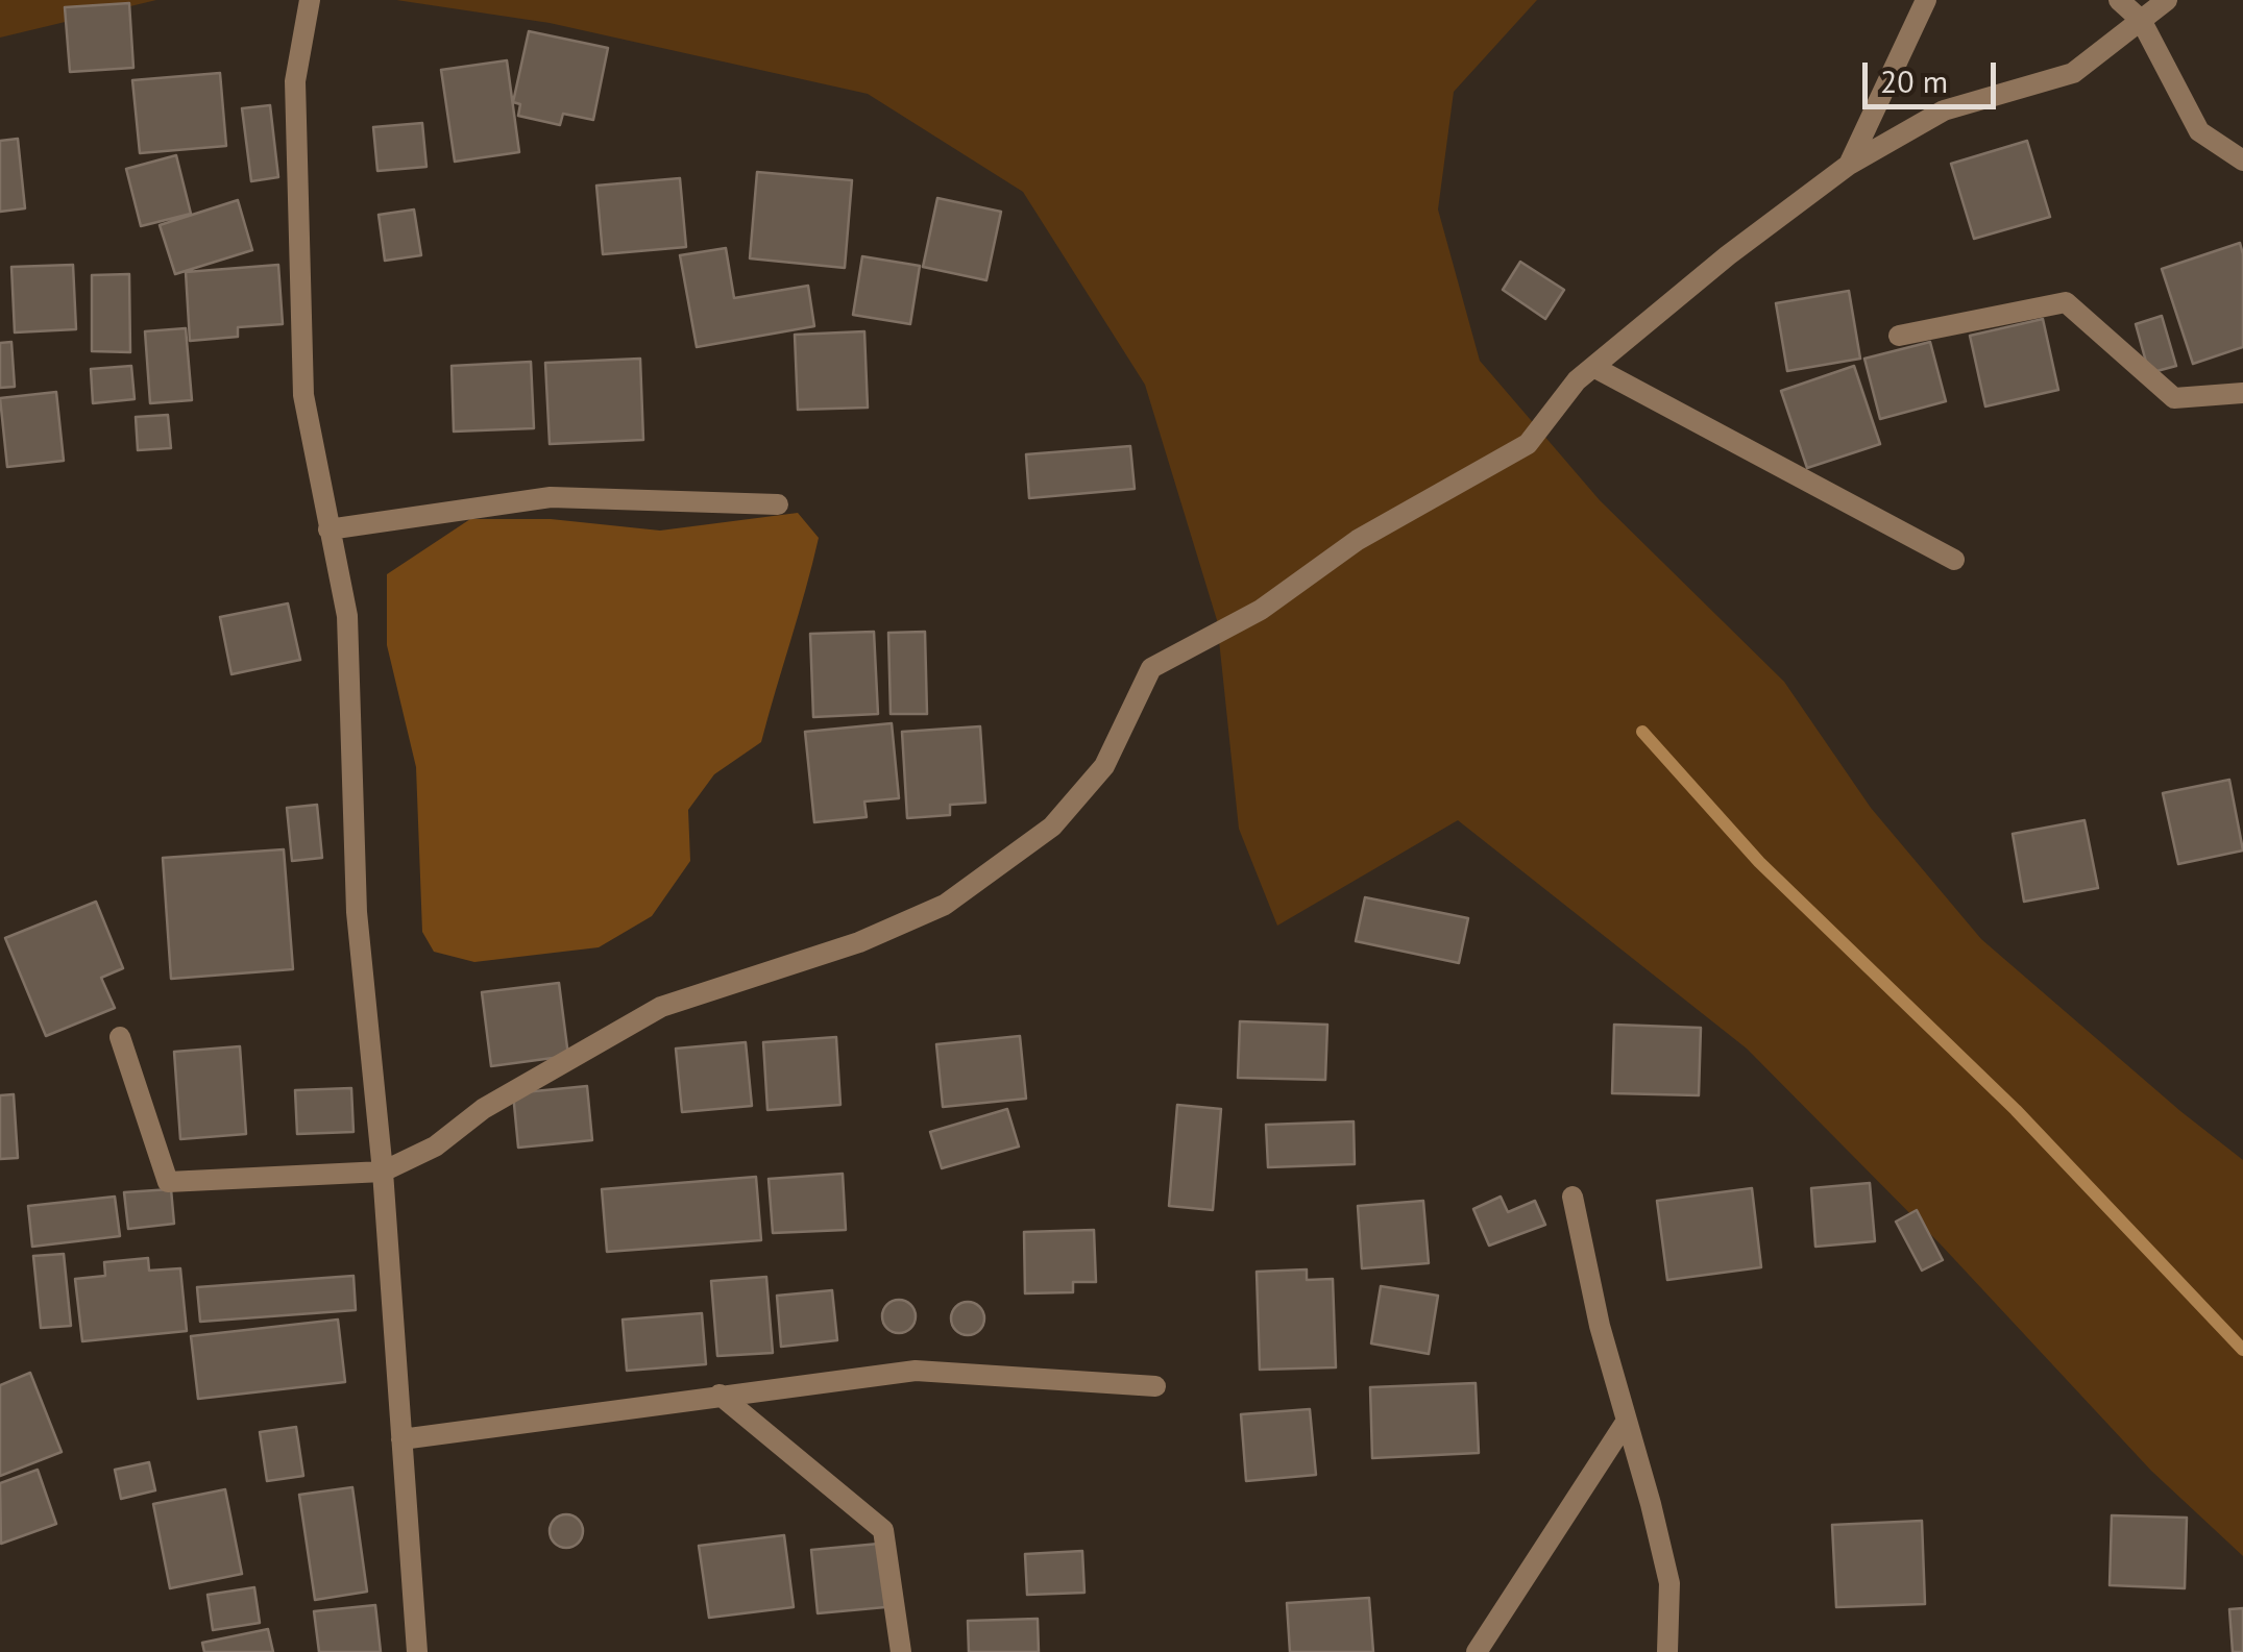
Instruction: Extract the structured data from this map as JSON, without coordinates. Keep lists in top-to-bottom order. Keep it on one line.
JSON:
{"scale_bar":"20 m"}
